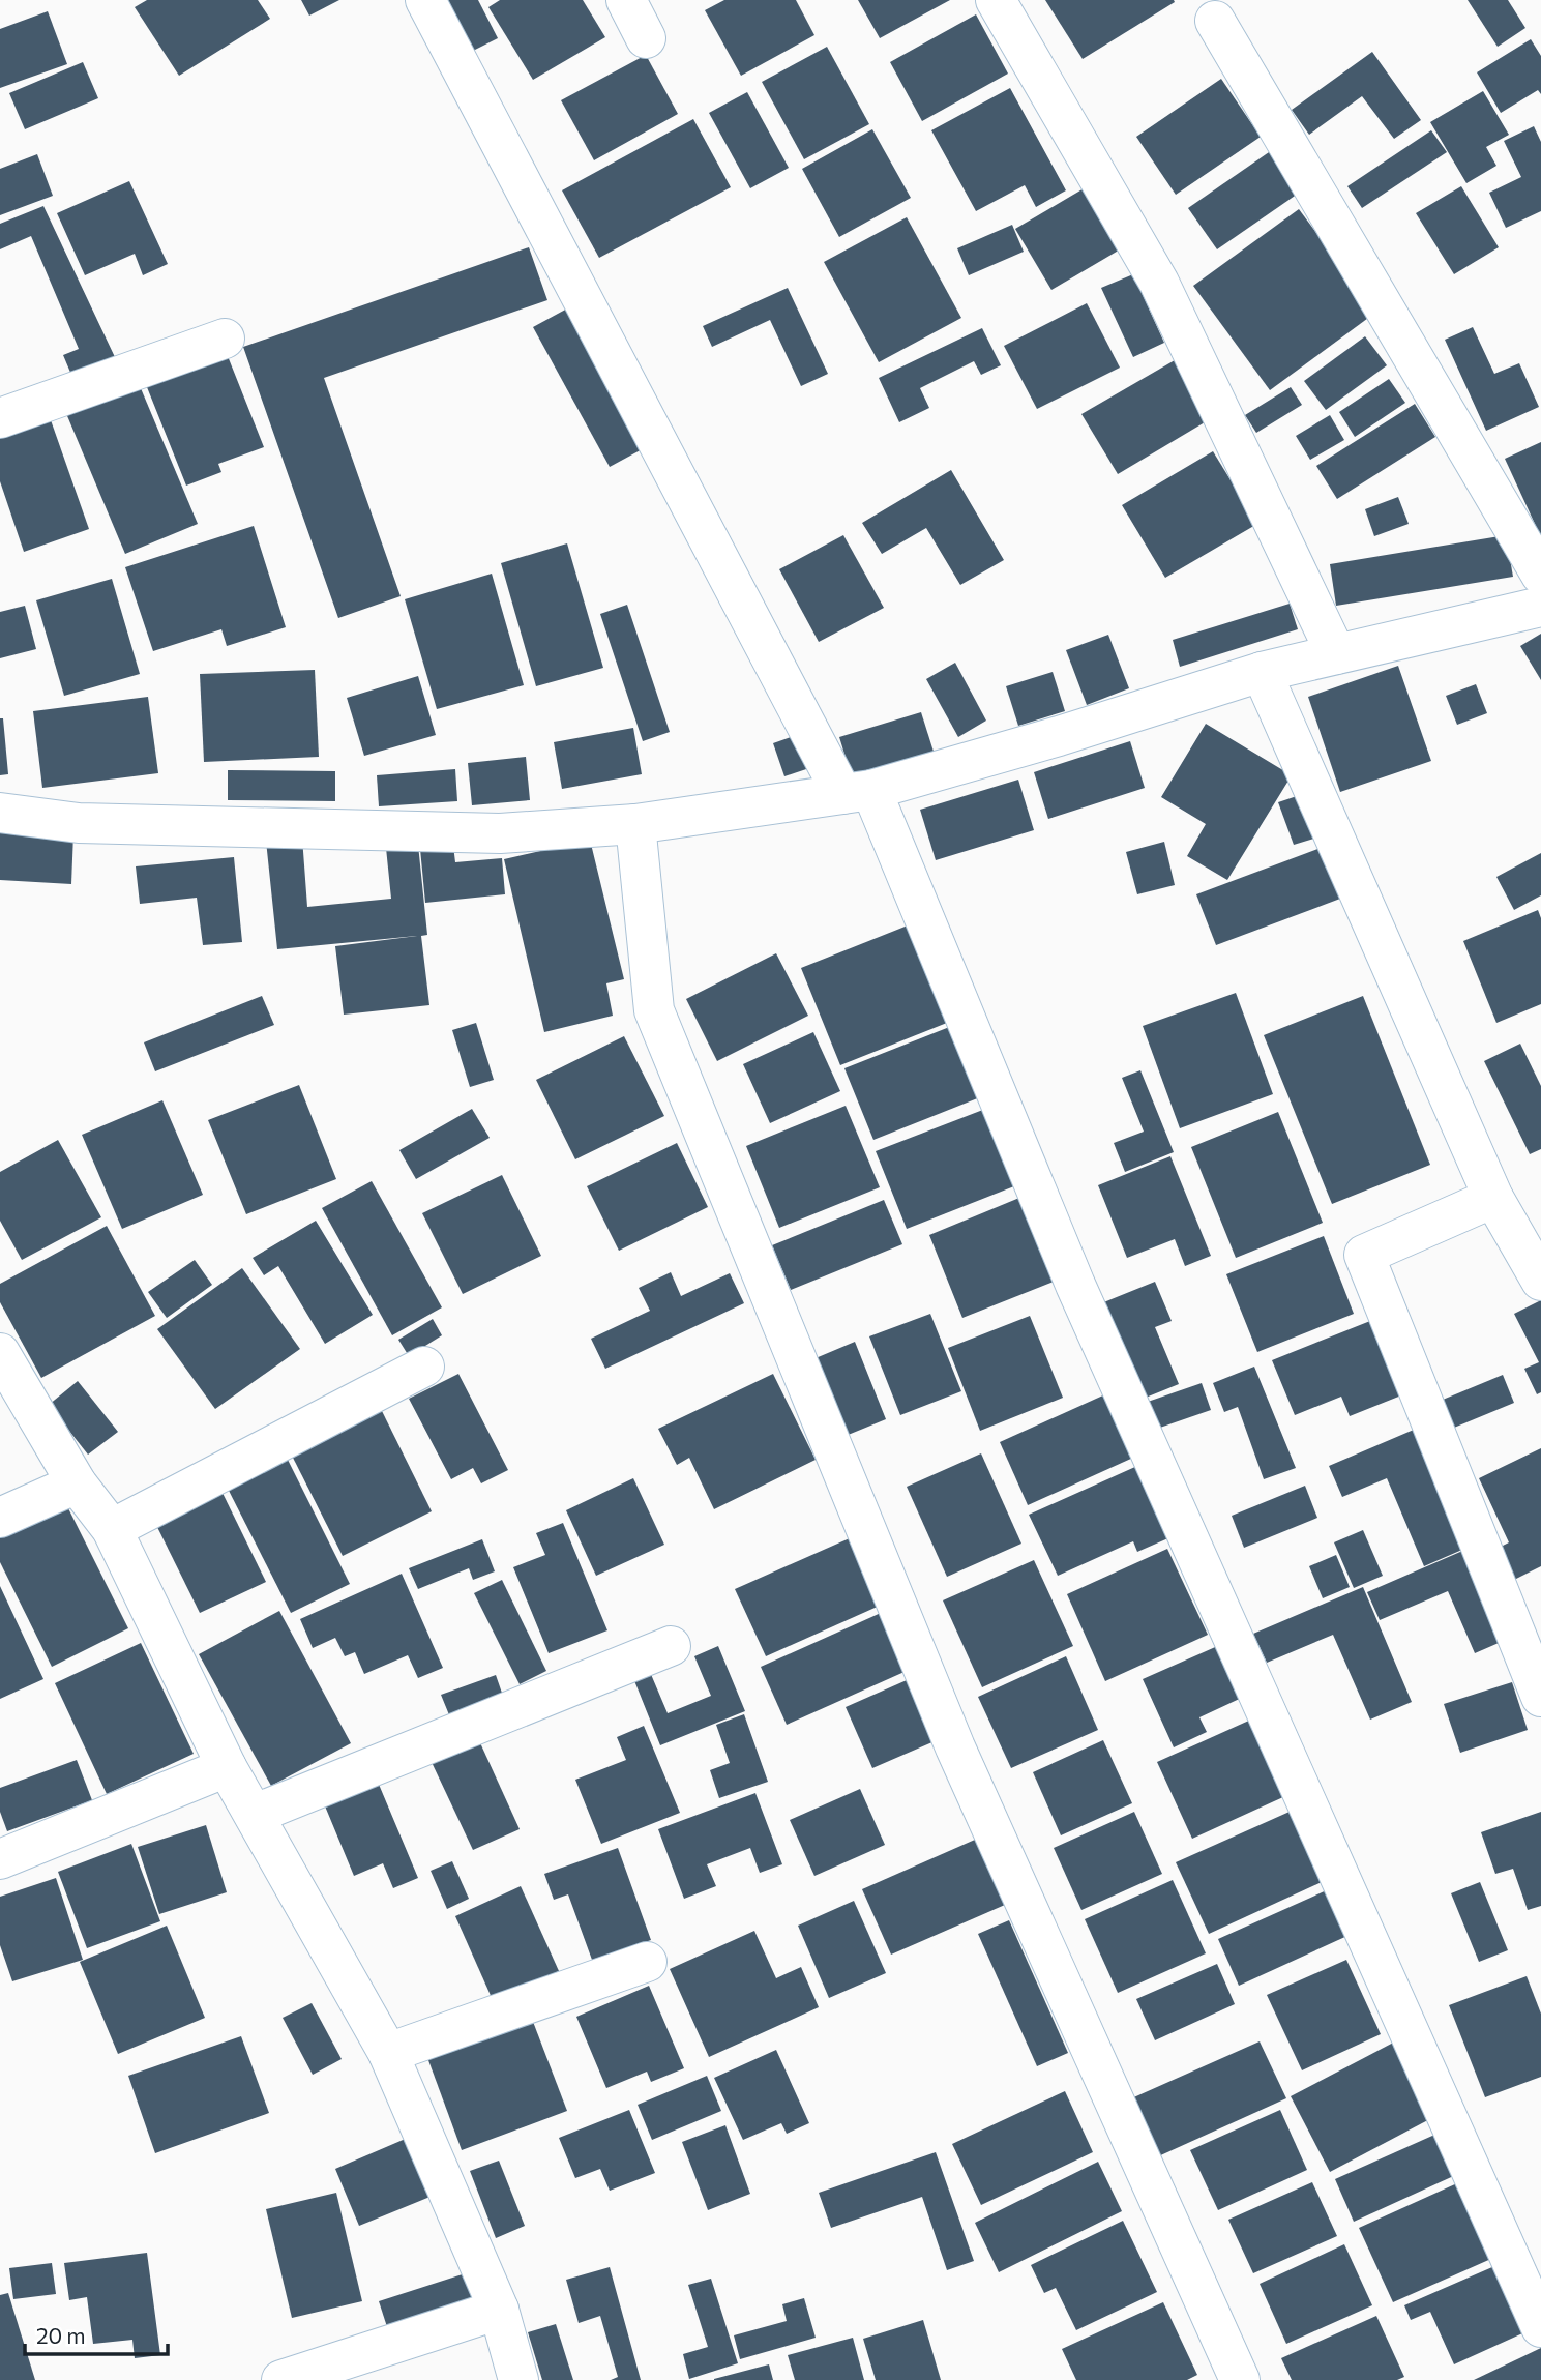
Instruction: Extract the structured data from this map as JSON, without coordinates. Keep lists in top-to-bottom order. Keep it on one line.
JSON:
{"scale_bar":"20 m"}
